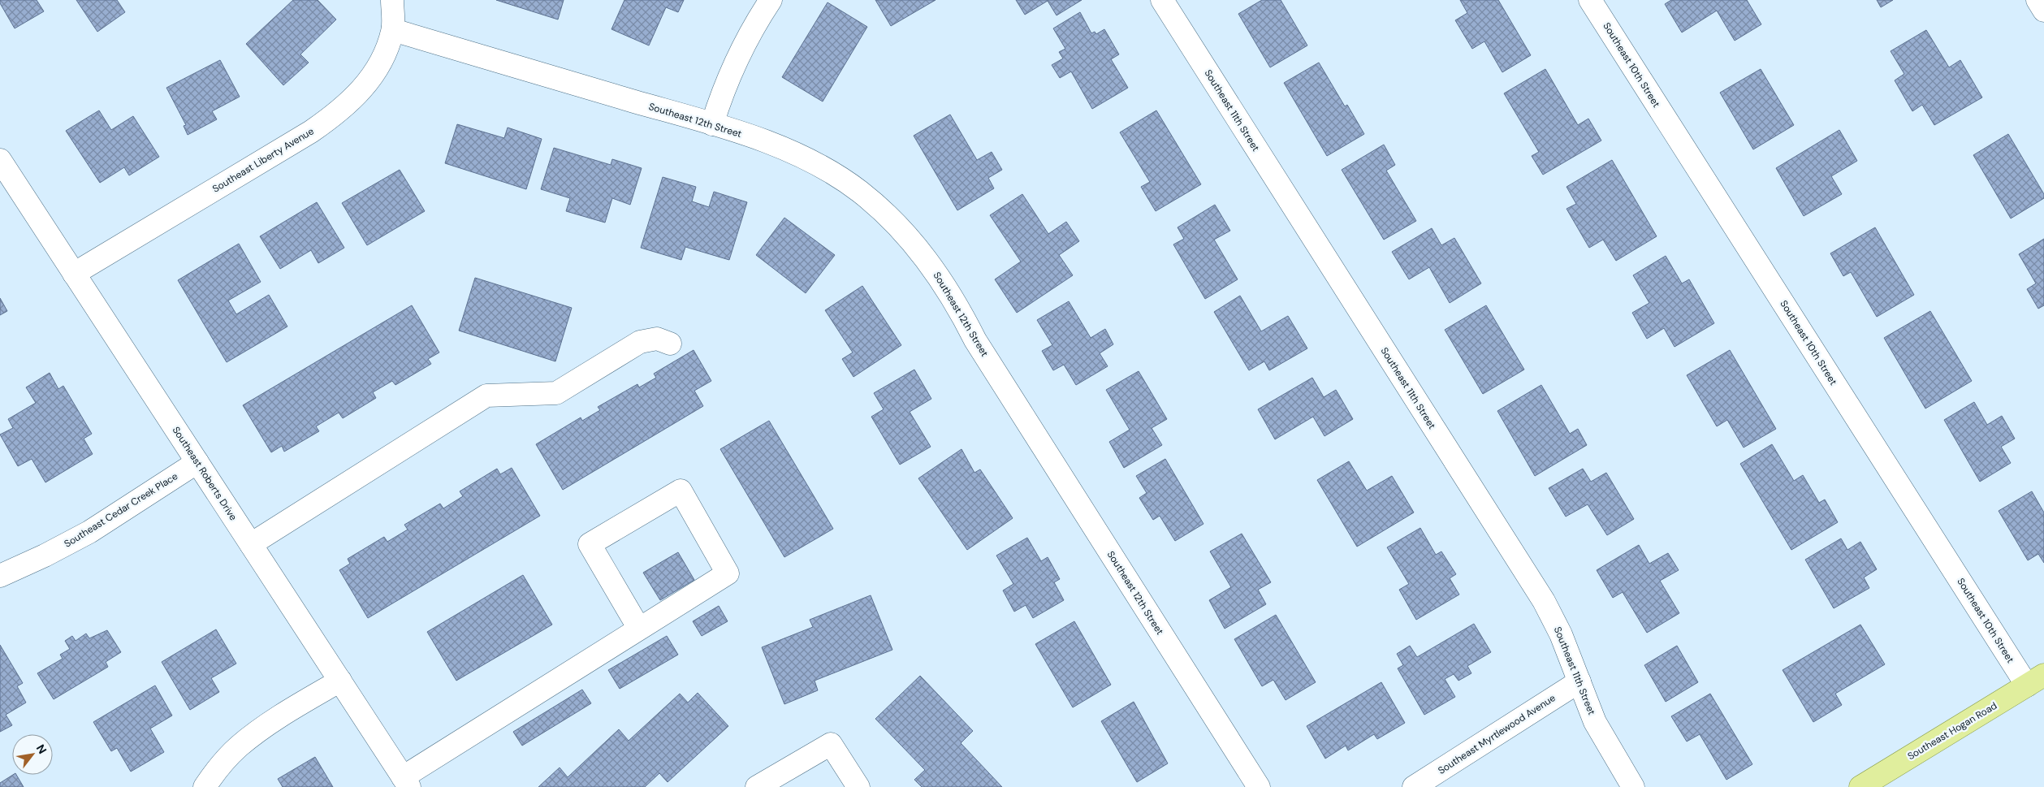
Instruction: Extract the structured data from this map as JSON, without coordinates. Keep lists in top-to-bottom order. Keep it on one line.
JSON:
{"streets":{"main road":["Southeast Hogan Road"],"street":["Southeast 10th Street","Southeast 11th Street","Southeast 12th Street","Southeast Liberty Avenue","Southeast Roberts Drive","Southeast Cedar Creek Place","Southeast Myrtlewood Avenue"]},"crossings":[["Southeast 10th Street","Southeast Hogan Road"],["Southeast 11th Street","Southeast Myrtlewood Avenue"],["Southeast 12th Street","Southeast Liberty Avenue"],["Southeast Liberty Avenue","Southeast Roberts Drive"],["Southeast Roberts Drive","Southeast Cedar Creek Place"]],"north":"top right"}
